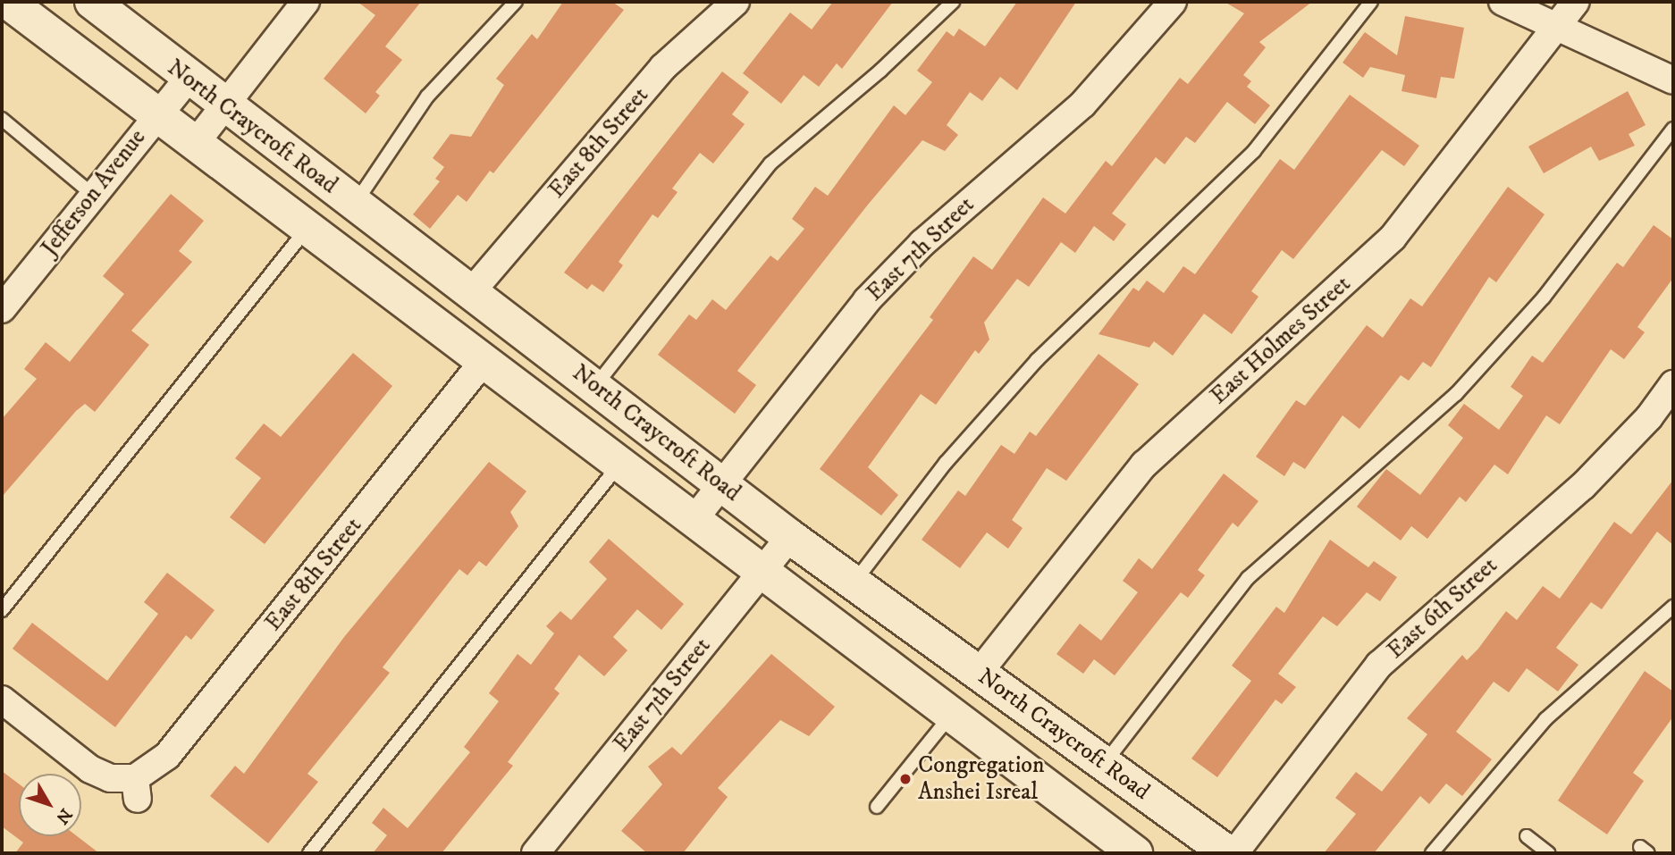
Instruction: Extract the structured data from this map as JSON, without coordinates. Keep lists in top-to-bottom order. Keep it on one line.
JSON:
{"streets":{"main road":["North Craycroft Road"],"street":["East 8th Street","Jefferson Avenue","East 7th Street","East Holmes Street","East 6th Street"]},"crossings":[["North Craycroft Road","East 8th Street"],["North Craycroft Road","Jefferson Avenue"],["North Craycroft Road","East 7th Street"],["North Craycroft Road","East Holmes Street"]],"places":["Congregation Anshei Isreal"],"north":"bottom right"}
